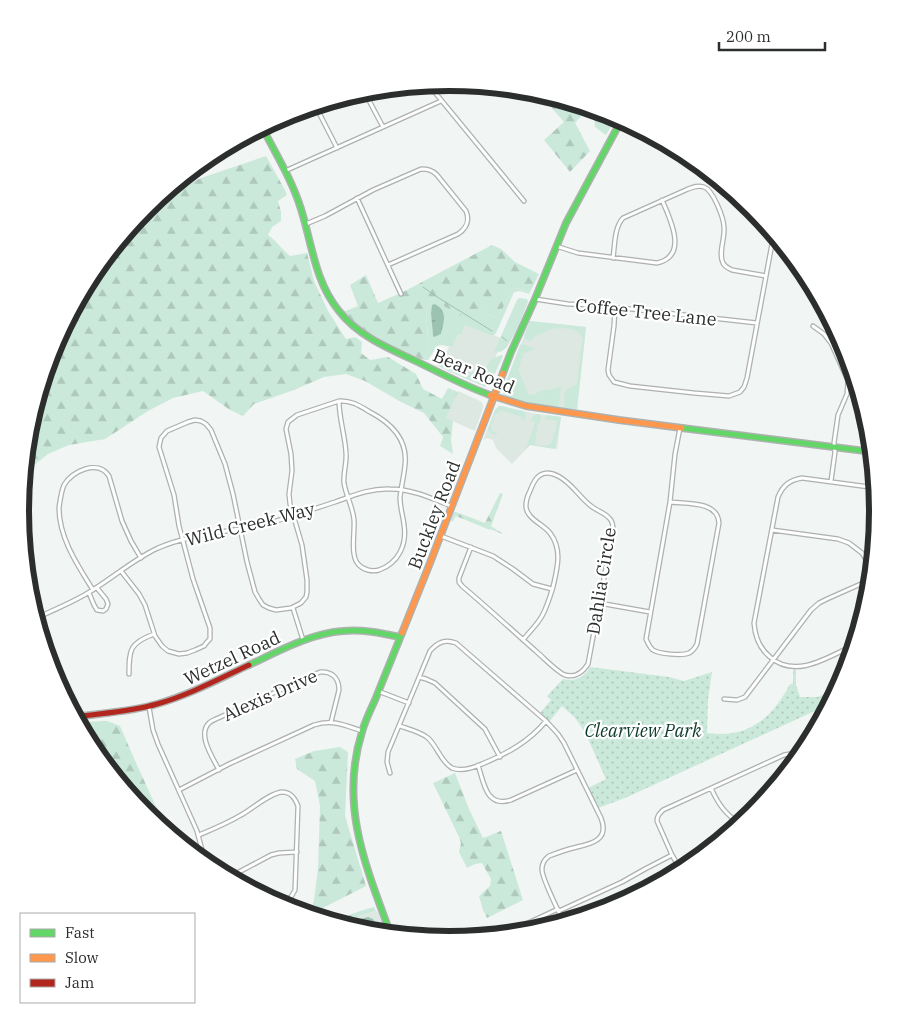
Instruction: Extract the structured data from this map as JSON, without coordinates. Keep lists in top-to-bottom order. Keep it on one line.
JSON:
{"streets":{"street":["Coffee Tree Lane","Bear Road","Buckley Road","Wild Creek Way","Dahlia Circle","Wetzel Road","Alexis Drive"]},"crossings":[["Coffee Tree Lane","Buckley Road"],["Bear Road","Buckley Road"],["Buckley Road","Wild Creek Way"],["Buckley Road","Wetzel Road"]],"parks":["Clearview Park"],"legend":["Fast","Slow","Jam"],"scale_bar":"200 m"}
